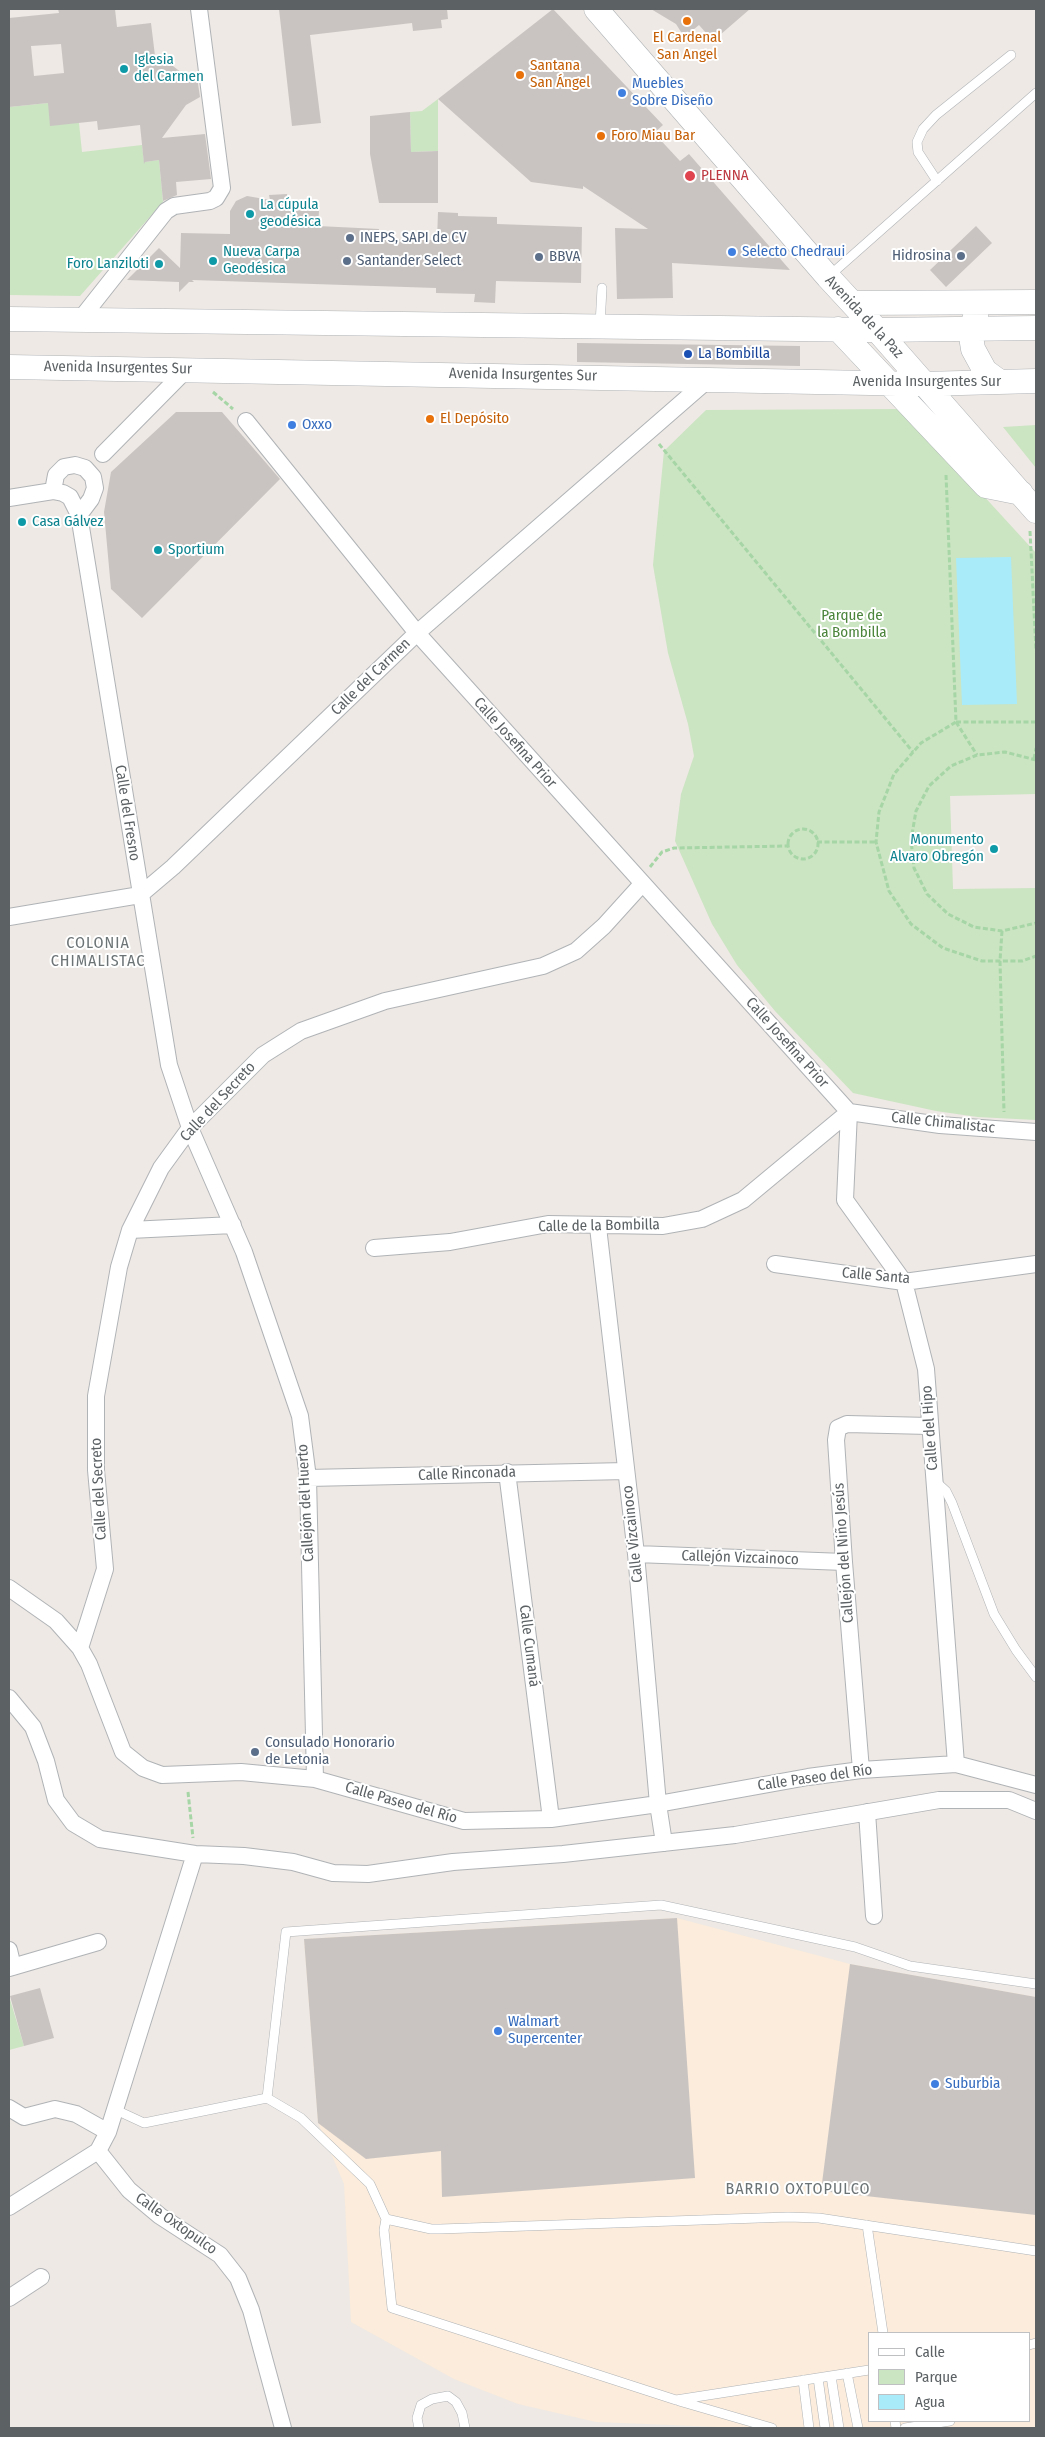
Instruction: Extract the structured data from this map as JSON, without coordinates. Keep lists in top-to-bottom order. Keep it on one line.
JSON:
{"streets":{"main road":["Avenida de la Paz","Avenida Insurgentes Sur"],"street":["Calle del Carmen","Calle Josefina Prior","Calle del Fresno","Calle del Secreto","Calle Chimalistac","Calle de la Bombilla","Calle Santa","Calle del Hipo","Calle Rinconada","Callejón del Huerto","Calle Vizcainoco","Callejón del Niño Jesús","Callejón Vizcainoco","Calle Cumaná","Calle Paseo del Río","Calle Oxtopulco"]},"crossings":[["Avenida de la Paz","Avenida Insurgentes Sur"],["Avenida Insurgentes Sur","Calle del Carmen"],["Calle del Carmen","Calle Josefina Prior"],["Calle del Carmen","Calle del Fresno"],["Calle Josefina Prior","Calle del Secreto"],["Calle Josefina Prior","Calle Chimalistac"],["Calle Josefina Prior","Calle de la Bombilla"],["Calle Josefina Prior","Calle del Hipo"],["Calle del Fresno","Calle del Secreto"],["Calle del Fresno","Callejón del Huerto"],["Calle del Secreto","Callejón del Huerto"],["Calle del Secreto","Calle Paseo del Río"],["Calle Chimalistac","Calle de la Bombilla"],["Calle Chimalistac","Calle del Hipo"],["Calle de la Bombilla","Calle del Hipo"],["Calle de la Bombilla","Calle Vizcainoco"],["Calle Santa","Calle del Hipo"],["Calle del Hipo","Callejón del Niño Jesús"],["Calle del Hipo","Calle Paseo del Río"],["Calle Rinconada","Callejón del Huerto"],["Calle Rinconada","Calle Vizcainoco"],["Calle Rinconada","Calle Cumaná"],["Callejón del Huerto","Calle Paseo del Río"],["Calle Vizcainoco","Callejón Vizcainoco"],["Calle Vizcainoco","Calle Paseo del Río"],["Callejón del Niño Jesús","Callejón Vizcainoco"],["Callejón del Niño Jesús","Calle Paseo del Río"],["Calle Cumaná","Calle Paseo del Río"]],"districts":["COLONIA CHIMALISTAC","BARRIO OXTOPULCO"],"parks":["Parque de la Bombilla"],"places":["El Cardenal San Angel","Iglesia del Carmen","Santana San Ángel","Muebles Sobre Diseño","Foro Miau Bar","PLENNA","La cúpula geodésica","INEPS, SAPI de CV","Selecto Chedraui","Hidrosina","BBVA","Nueva Carpa Geodésica","Santander Select","Foro Lanziloti","La Bombilla","El Depósito","Oxxo","Casa Gálvez","Sportium","Monumento Alvaro Obregón","Consulado Honorario de Letonia","Walmart Supercenter","Suburbia"],"legend":["Calle","Parque","Agua"]}
